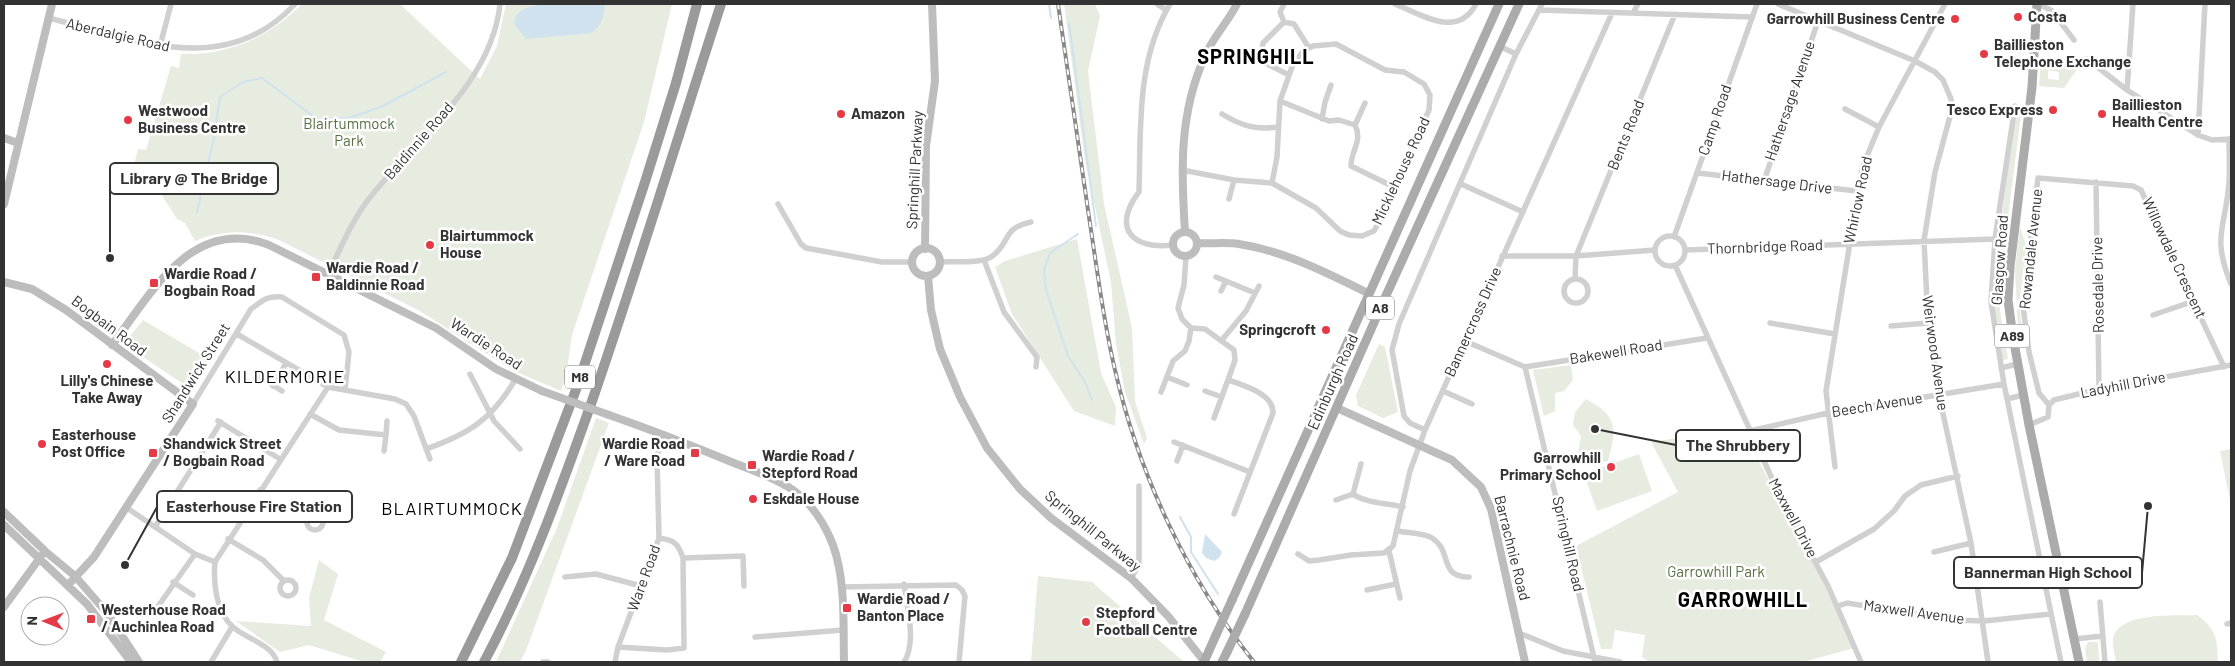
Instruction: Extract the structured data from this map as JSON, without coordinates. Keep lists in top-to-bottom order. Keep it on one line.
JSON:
{"streets":{"highway":["M8"],"main road":["Glasgow Road","A8","A89","Edinburgh Road"],"street":["Aberdalgie Road","Hathersage Avenue","Camp Road","Bents Road","Baldinnie Road","Springhill Parkway","Micklehouse Road","Hathersage Drive","Whirlow Road","Thornbridge Road","Rowandale Avenue","Willowdale Crescent","Rosedale Drive","Bannercross Drive","Bogbain Road","Wardie Road","Bakewell Road","Weirwood Avenue","Shandwick Street","Ladyhill Drive","Beech Avenue","Maxwell Drive","Springhill Road","Barrachnie Road","Ware Road","Maxwell Avenue"]},"crossings":[["Hathersage Avenue","Hathersage Drive"],["Hathersage Avenue","Weirwood Avenue"],["Camp Road","Hathersage Drive"],["Camp Road","Thornbridge Road"],["Camp Road","Maxwell Drive"],["Baldinnie Road","Wardie Road"],["Springhill Parkway","Edinburgh Road"],["Hathersage Drive","Whirlow Road"],["Whirlow Road","Thornbridge Road"],["Whirlow Road","Weirwood Avenue"],["Whirlow Road","Beech Avenue"],["Thornbridge Road","Glasgow Road"],["Thornbridge Road","Weirwood Avenue"],["Thornbridge Road","Maxwell Drive"],["Rowandale Avenue","Willowdale Crescent"],["Rowandale Avenue","Ladyhill Drive"],["Willowdale Crescent","Rosedale Drive"],["Willowdale Crescent","Ladyhill Drive"],["Glasgow Road","Ladyhill Drive"],["Glasgow Road","Beech Avenue"],["Glasgow Road","Maxwell Avenue"],["Rosedale Drive","Ladyhill Drive"],["A8","Edinburgh Road"],["Bannercross Drive","Barrachnie Road"],["Bogbain Road","Wardie Road"],["Bogbain Road","Shandwick Street"],["Wardie Road","Ware Road"],["Bakewell Road","Maxwell Drive"],["Bakewell Road","Springhill Road"],["Weirwood Avenue","Beech Avenue"],["Weirwood Avenue","Maxwell Avenue"],["Edinburgh Road","Barrachnie Road"],["Beech Avenue","Maxwell Drive"],["Maxwell Drive","Maxwell Avenue"]],"districts":["SPRINGHILL","KILDERMORIE","BLAIRTUMMOCK","GARROWHILL"],"parks":["Blairtummock Park","Garrowhill Park"],"places":{"other":["Costa","Garrowhill Business Centre","Baillieston Telephone Exchange","Tesco Express","Amazon","Baillieston Health Centre","Westwood Business Centre","Blairtummock House","Library @ The Bridge","Springcroft","Lilly's Chinese Take Away","The Shrubbery","Easterhouse Post Office","Garrowhill Primary School","Eskdale House","Bannerman High School","Easterhouse Fire Station","Stepford Football Centre"],"transit":["Wardie Road / Baldinnie Road","Wardie Road / Bogbain Road","Shandwick Street / Bogbain Road","Wardie Road / Ware Road","Wardie Road / Stepford Road","Wardie Road / Banton Place","Westerhouse Road / Auchinlea Road"]},"north":"left"}
